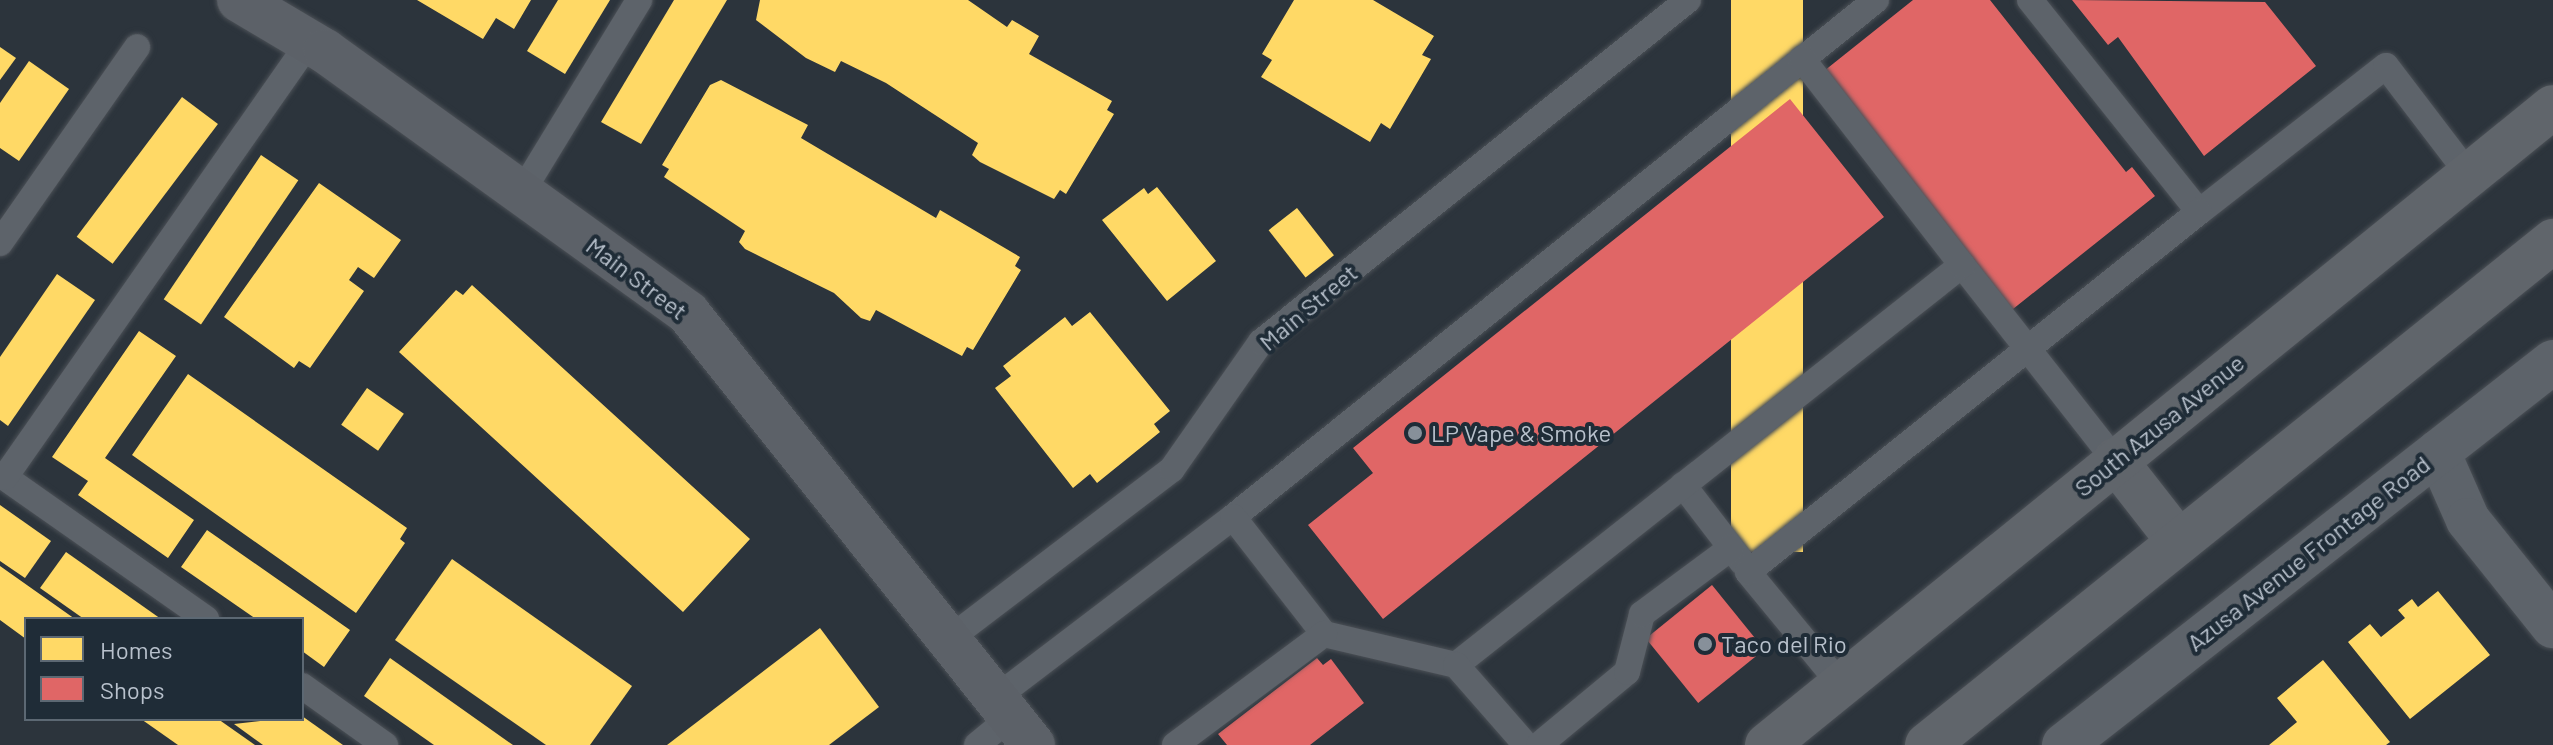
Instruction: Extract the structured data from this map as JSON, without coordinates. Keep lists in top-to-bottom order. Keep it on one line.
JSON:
{"streets":{"main road":["South Azusa Avenue"],"street":["Main Street","Azusa Avenue Frontage Road"]},"places":["LP Vape & Smoke","Taco del Rio"],"legend":["Homes","Shops"]}
